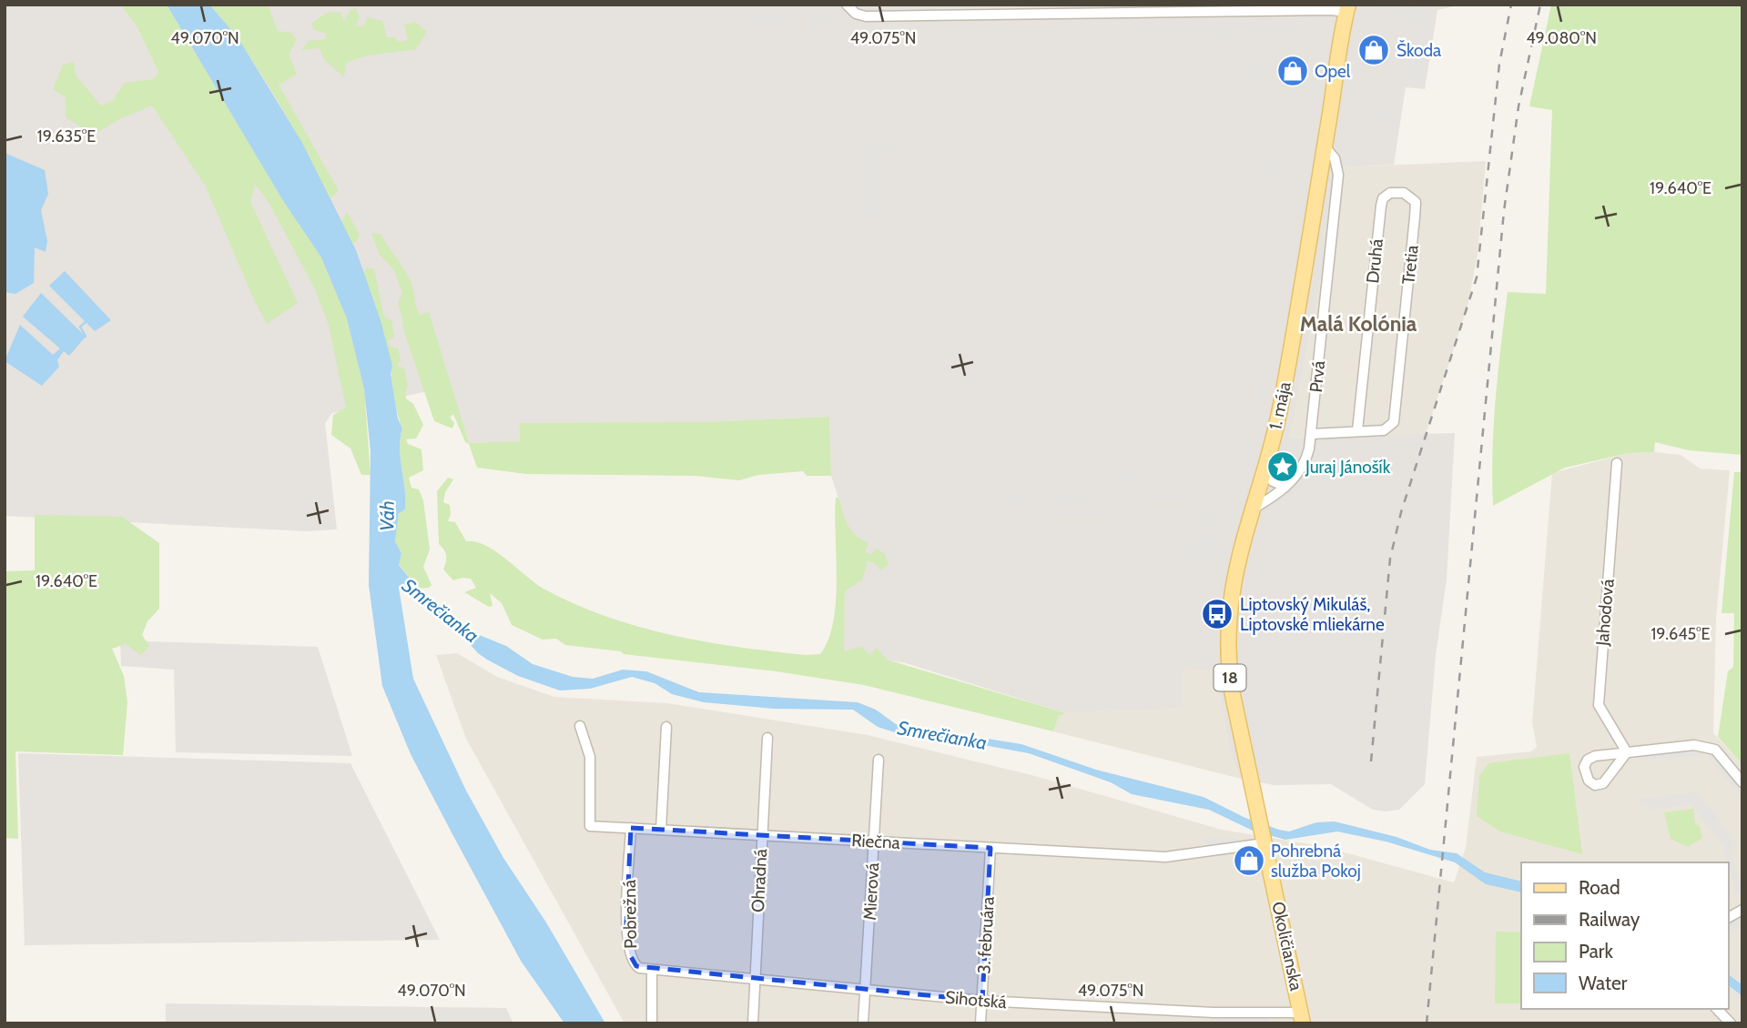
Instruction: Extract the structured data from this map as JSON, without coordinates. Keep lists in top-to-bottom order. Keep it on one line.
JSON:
{"streets":{"main road":["1. mája","18","Okoličianska"],"street":["Druhá","Tretia","Prvá","Jahodová","Riečna","Ohradná","Mierová","Pobrežná","3. februára","Sihotská"]},"crossings":[["Druhá","Tretia"],["Prvá","1. mája"],["1. mája","Okoličianska"],["Riečna","Ohradná"],["Riečna","Mierová"],["Riečna","Pobrežná"],["Riečna","3. februára"],["Riečna","Okoličianska"],["Ohradná","Sihotská"],["Mierová","Sihotská"],["Pobrežná","Sihotská"],["3. februára","Sihotská"],["Okoličianska","Sihotská"]],"districts":["Malá Kolónia"],"water":["Váh","Smrečianka"],"places":{"shop":["Škoda","Opel","Pohrebná služba Pokoj"],"place":["Juraj Jánošík"],"bus stop":["Liptovský Mikuláš, Liptovské mliekárne"]},"legend":["Road","Railway","Park","Water"],"coordinates":["49.070°N","49.075°N","49.080°N","19.635°E","19.640°E","19.645°E"]}
